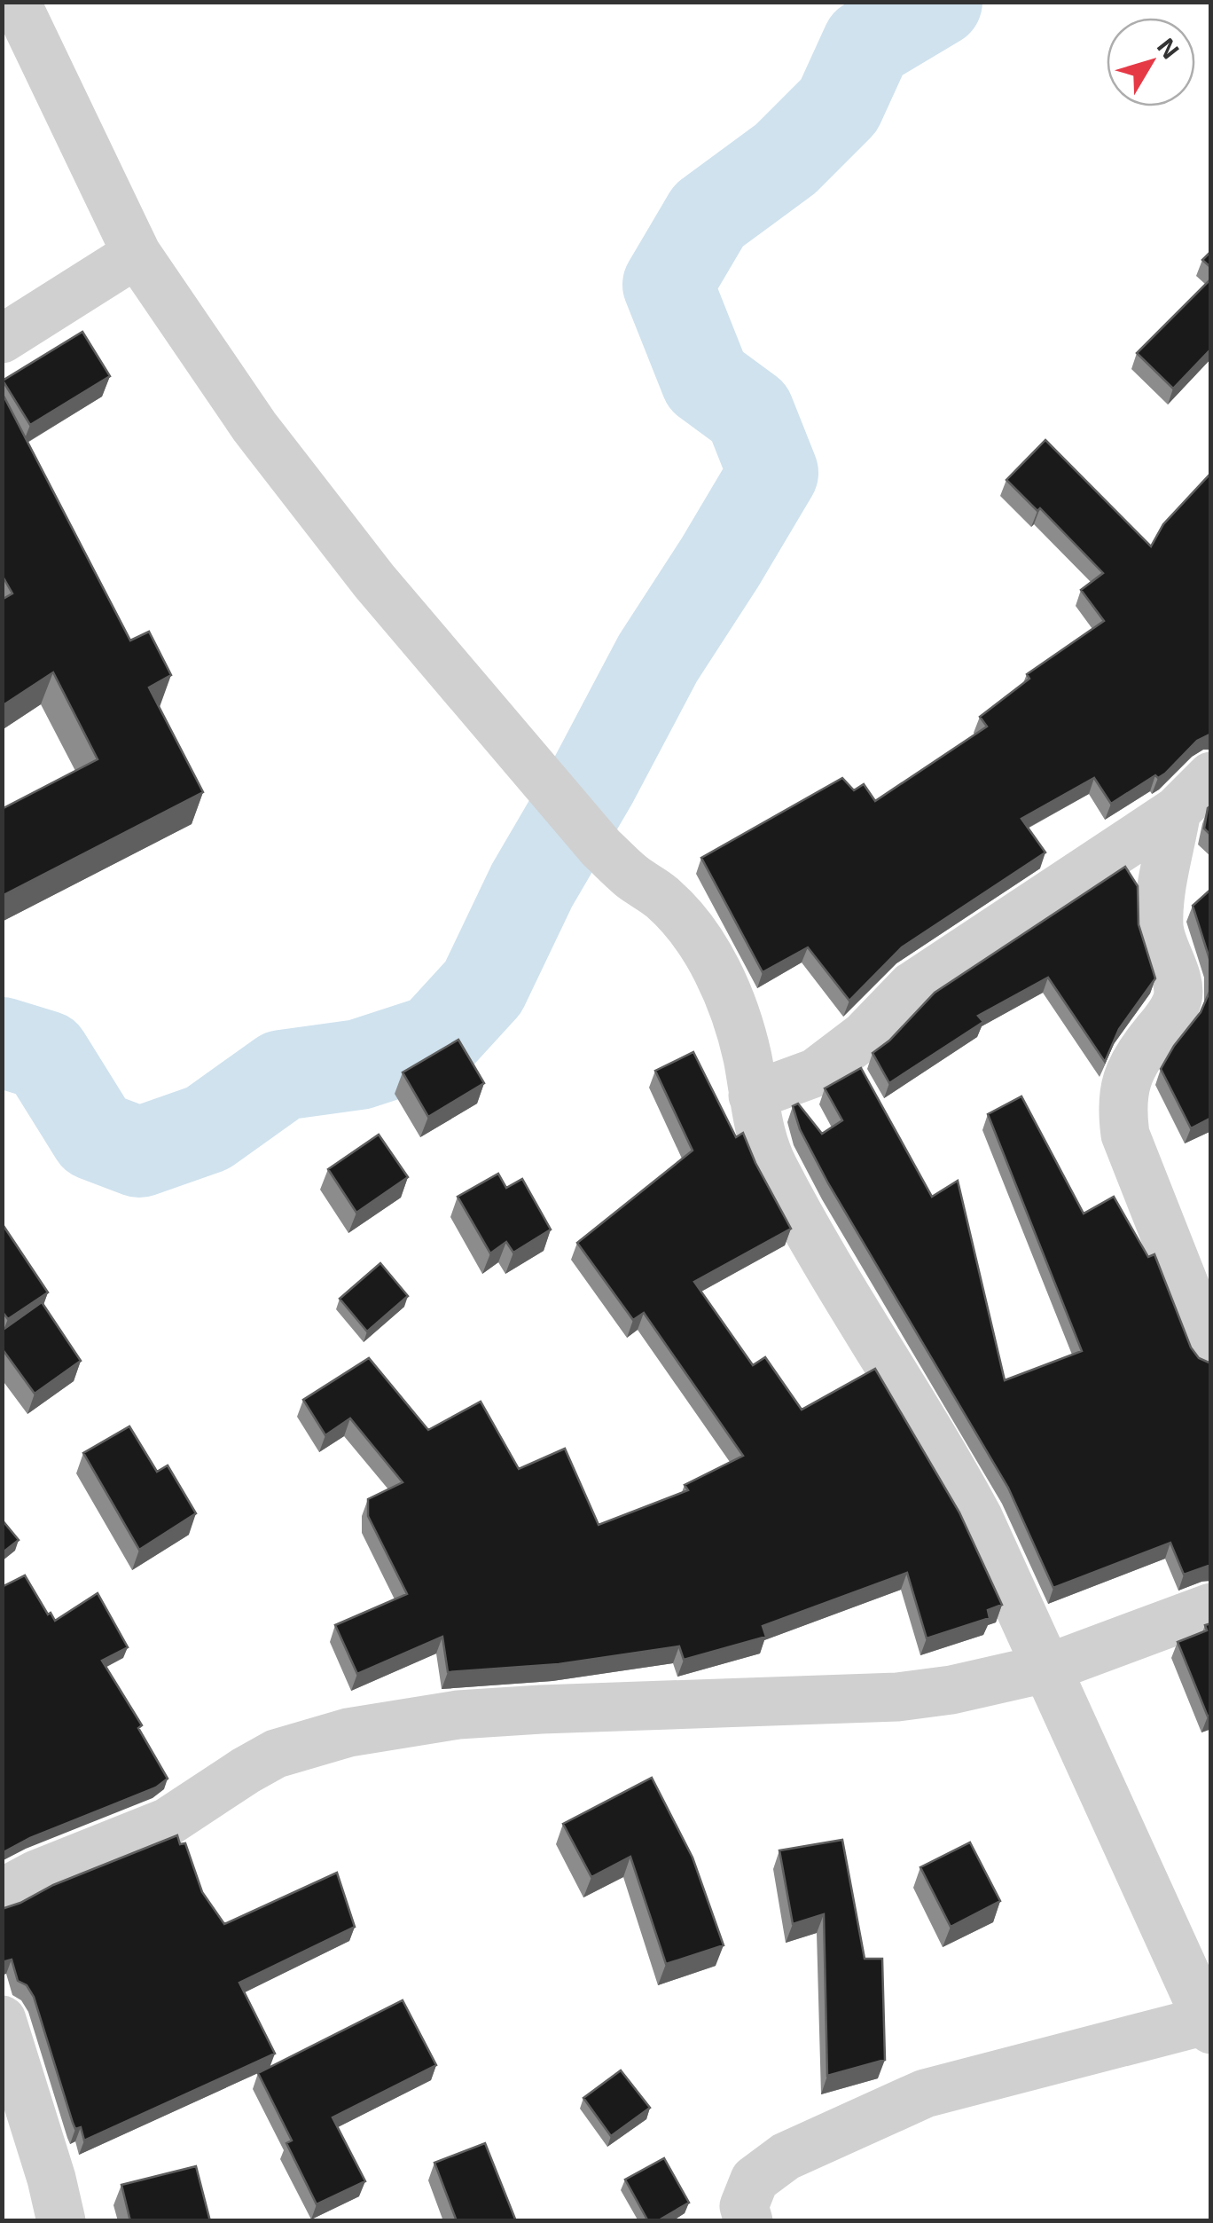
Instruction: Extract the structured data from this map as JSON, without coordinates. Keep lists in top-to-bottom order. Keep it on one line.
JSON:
{"north":"top right"}
